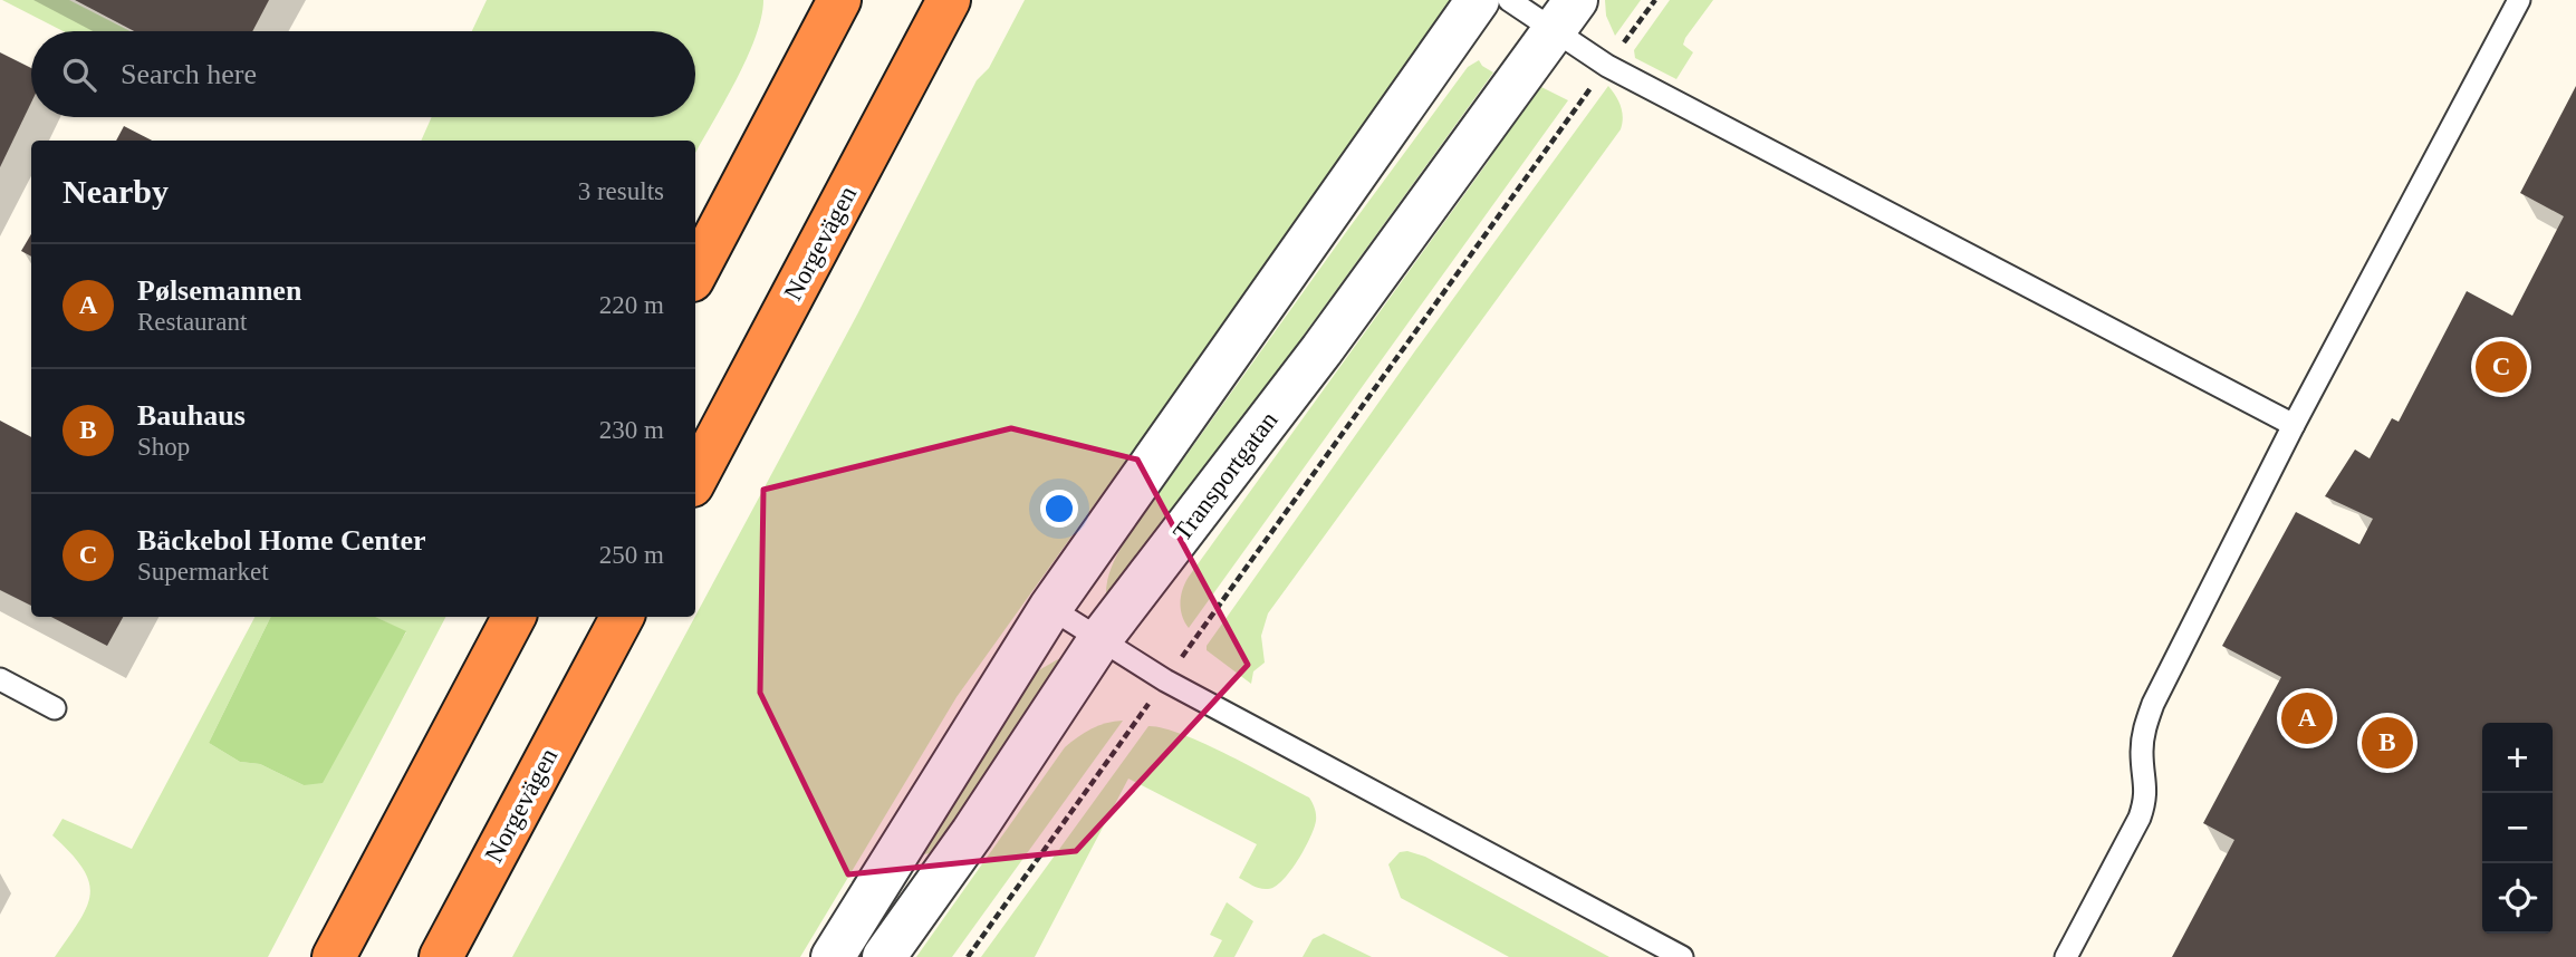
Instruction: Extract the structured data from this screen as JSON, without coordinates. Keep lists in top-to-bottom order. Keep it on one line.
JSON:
{"streets":{"highway":["Norgevägen"],"street":["Transportgatan"]},"page":{"search":"Search here","heading":["Nearby","3 results"],"list":[{"mark":"A","name":"Pølsemannen","note":"Restaurant","value":"220 m"},{"mark":"B","name":"Bauhaus","note":"Shop","value":"230 m"},{"mark":"C","name":"Bäckebol Home Center","note":"Supermarket","value":"250 m"}],"pins":["C","A","B"],"map_buttons":["+","−"]}}
